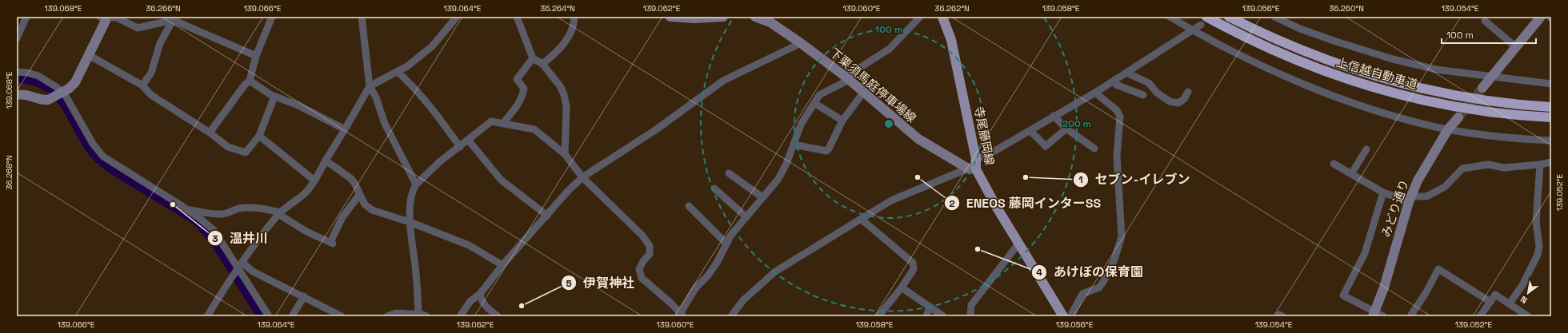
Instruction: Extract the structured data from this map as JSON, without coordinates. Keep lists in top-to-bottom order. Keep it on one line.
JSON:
{"streets":{"highway":["上信越自動車道"],"main road":["寺尾藤岡線"],"street":["下栗須馬庭停車場線","みどり通り"]},"crossings":[["下栗須馬庭停車場線","寺尾藤岡線"]],"places":["ENEOS 藤岡インターSS","セブン-イレブン","温井川","あけぼの保育園","伊賀神社"],"scale_bar":"100 m","north":"bottom left","coordinates":["139.068°E","36.266°N","139.066°E","139.064°E","36.264°N","139.062°E","139.060°E","36.262°N","139.058°E","139.056°E","36.260°N","139.054°E","36.268°N","139.052°E"],"rings":["100 m","200 m"]}
